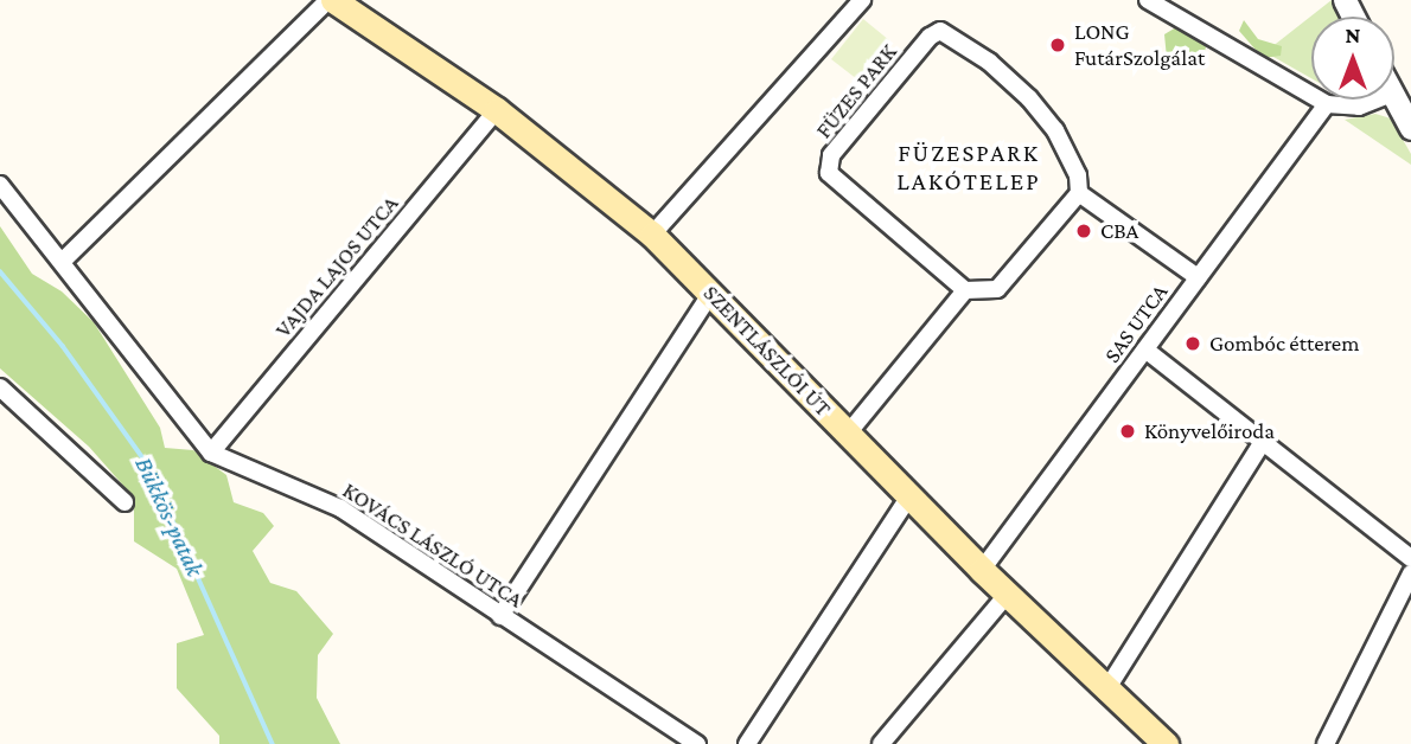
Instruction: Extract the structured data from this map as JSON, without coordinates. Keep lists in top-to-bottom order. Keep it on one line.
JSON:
{"streets":{"main road":["SZENTLÁSZLÓI ÚT"],"street":["FÜZES PARK","VAJDA LAJOS UTCA","SAS UTCA","KOVÁCS LÁSZLÓ UTCA"]},"crossings":[["VAJDA LAJOS UTCA","SZENTLÁSZLÓI ÚT"],["VAJDA LAJOS UTCA","KOVÁCS LÁSZLÓ UTCA"],["SAS UTCA","SZENTLÁSZLÓI ÚT"]],"districts":["FÜZESPARK LAKÓTELEP"],"water":["Bükkös-patak"],"places":["LONG FutárSzolgálat","CBA","Gombóc étterem","Könyvelőiroda"],"north":"top"}
